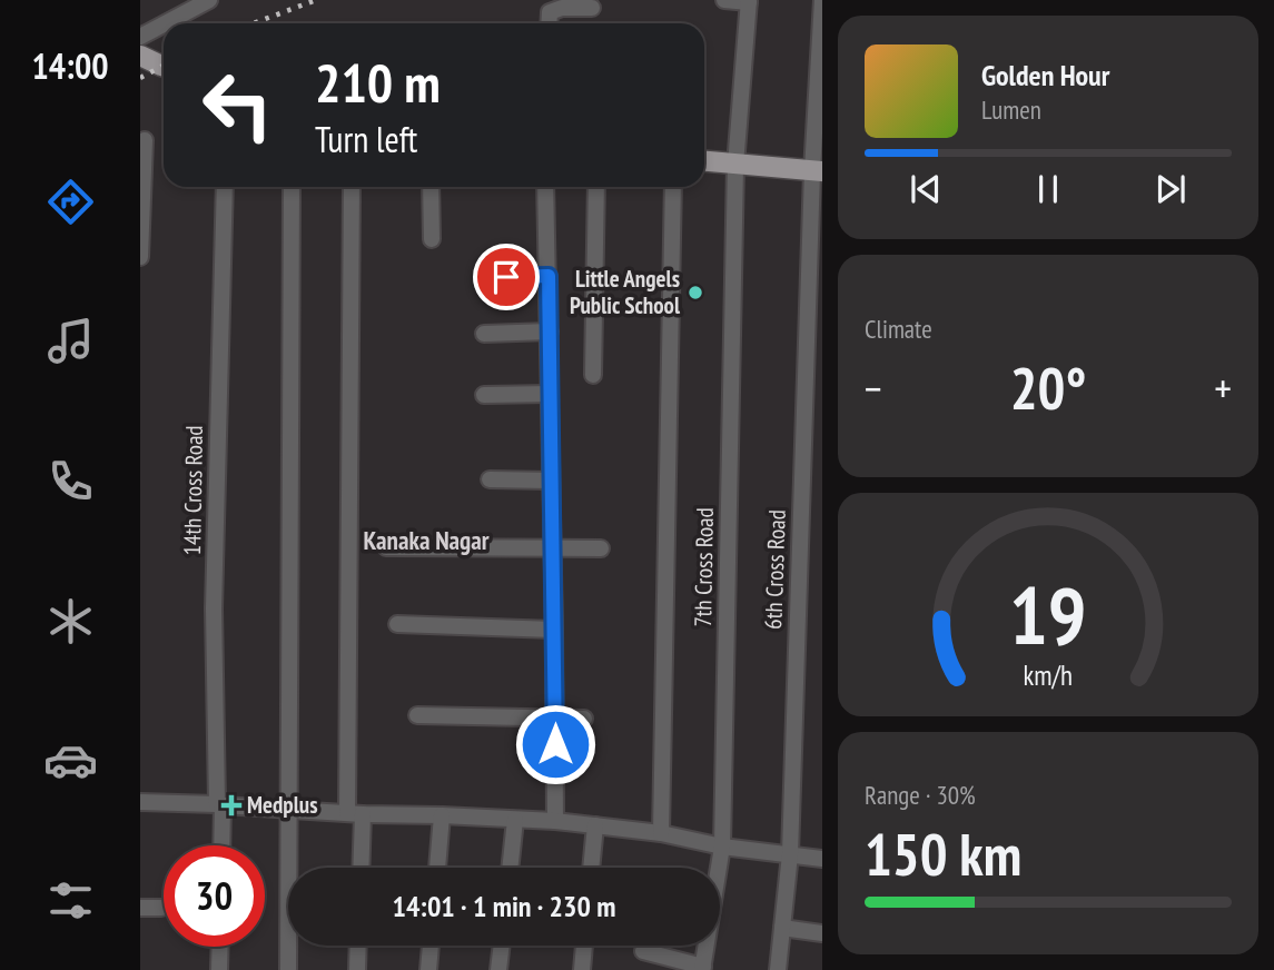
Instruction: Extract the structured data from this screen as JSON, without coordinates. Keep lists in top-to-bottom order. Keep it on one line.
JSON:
{"streets":{"street":["14th Cross Road","7th Cross Road","6th Cross Road"]},"districts":["Kanaka Nagar"],"places":{"other":["Little Angels Public School"],"health":["Medplus"]},"page":{"tabs":"14:00","turn":["210 m","Turn left"],"song":["Golden Hour","Lumen"],"tile":["Climate",["Range · 30%","150 km"]],"heat":["−","20°","+"],"limit":"30","trip":"14:01 · 1 min · 230 m","gauge":["19","km/h"]}}
